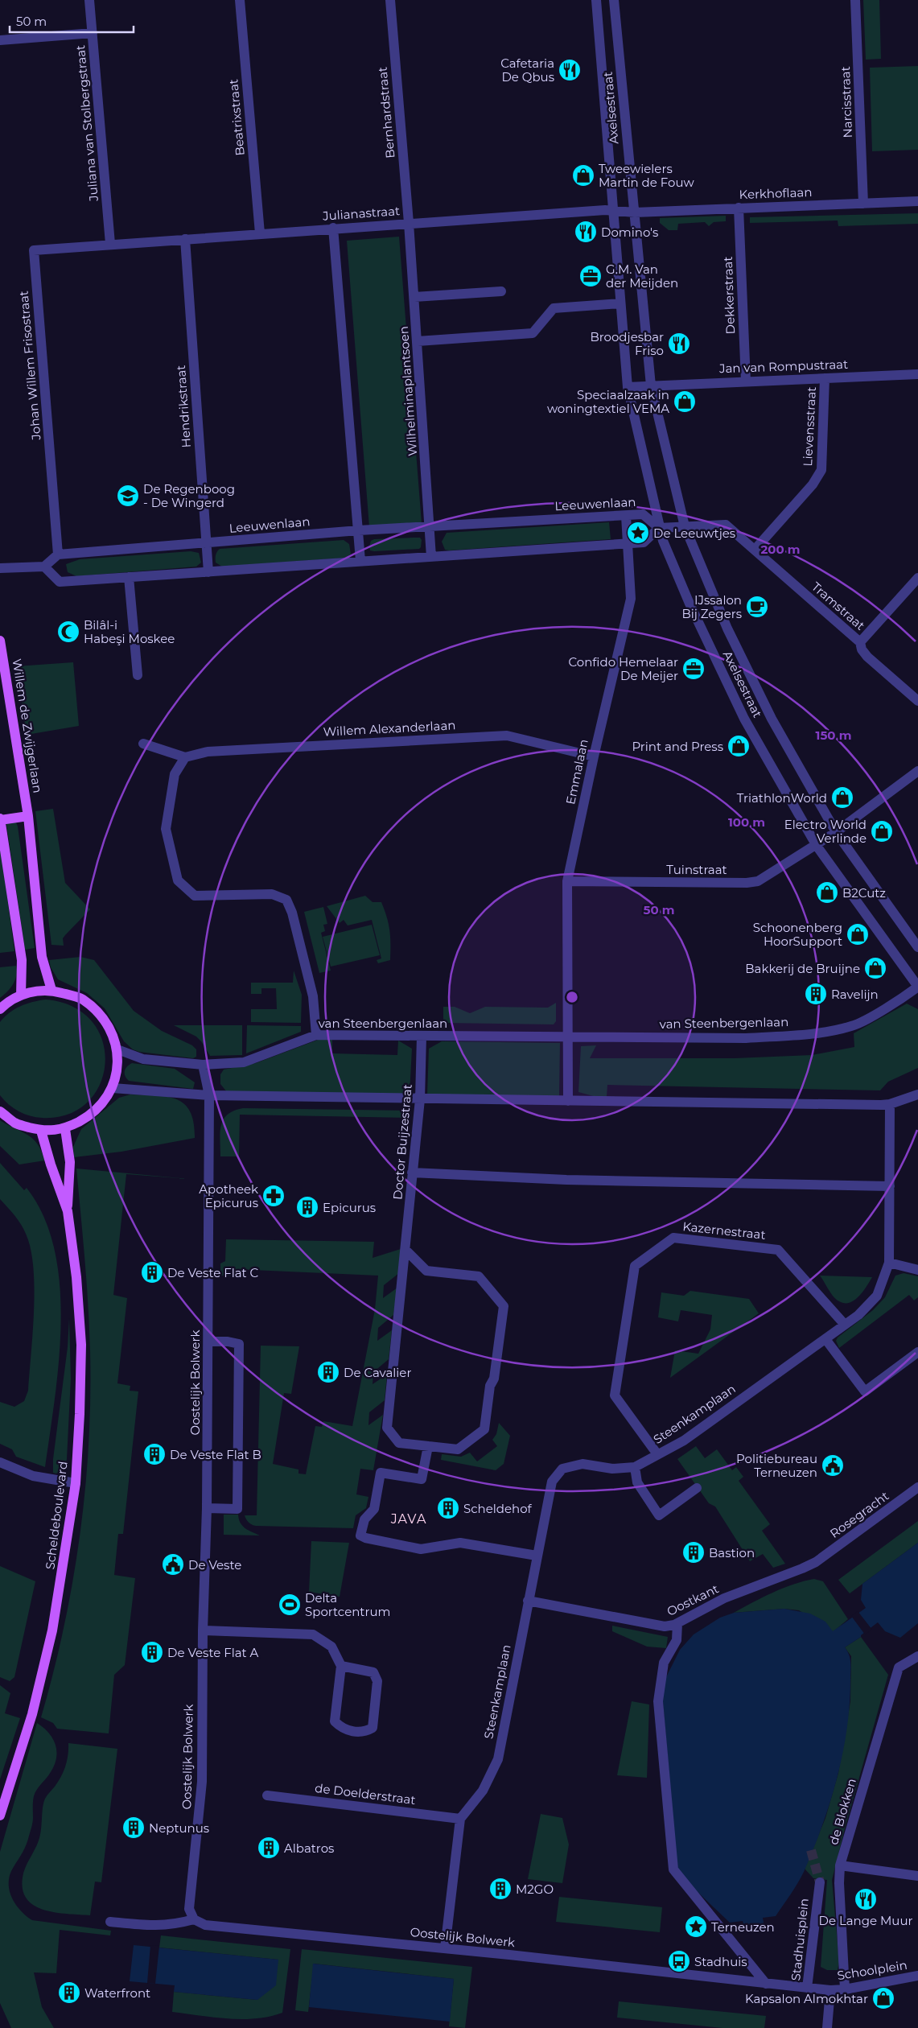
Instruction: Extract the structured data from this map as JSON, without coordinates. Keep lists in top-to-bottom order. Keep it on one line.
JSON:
{"streets":{"main road":["Willem de Zwijgerlaan","Scheldeboulevard"],"street":["Narcisstraat","Axelsestraat","Bernhardstraat","Beatrixstraat","Juliana van Stolbergstraat","Kerkhoflaan","Julianastraat","Dekkerstraat","Johan Willem Frisostraat","Jan van Rompustraat","Wilhelminaplantsoen","Hendrikstraat","Lievensstraat","Leeuwenlaan","Tramstraat","Willem Alexanderlaan","Emmalaan","Tuinstraat","van Steenbergenlaan","Doctor Buijzestraat","Kazernestraat","Oostelijk Bolwerk","Steenkamplaan","Rosegracht","Oostkant","de Doelderstraat","de Blokken","Stadhuisplein","Schoolplein"]},"crossings":[["Narcisstraat","Kerkhoflaan"],["Axelsestraat","Kerkhoflaan"],["Axelsestraat","Julianastraat"],["Axelsestraat","Jan van Rompustraat"],["Axelsestraat","Leeuwenlaan"],["Axelsestraat","Tuinstraat"],["Axelsestraat","van Steenbergenlaan"],["Bernhardstraat","Julianastraat"],["Bernhardstraat","Wilhelminaplantsoen"],["Beatrixstraat","Julianastraat"],["Juliana van Stolbergstraat","Julianastraat"],["Juliana van Stolbergstraat","Johan Willem Frisostraat"],["Kerkhoflaan","Dekkerstraat"],["Julianastraat","Johan Willem Frisostraat"],["Julianastraat","Wilhelminaplantsoen"],["Julianastraat","Hendrikstraat"],["Dekkerstraat","Jan van Rompustraat"],["Johan Willem Frisostraat","Leeuwenlaan"],["Jan van Rompustraat","Lievensstraat"],["Wilhelminaplantsoen","Leeuwenlaan"],["Hendrikstraat","Leeuwenlaan"],["Lievensstraat","Tramstraat"],["Leeuwenlaan","Emmalaan"],["Willem Alexanderlaan","Emmalaan"],["Emmalaan","Tuinstraat"],["Emmalaan","van Steenbergenlaan"],["van Steenbergenlaan","Doctor Buijzestraat"],["Kazernestraat","Steenkamplaan"],["Oostelijk Bolwerk","Stadhuisplein"],["Steenkamplaan","Oostkant"],["Steenkamplaan","de Doelderstraat"],["Rosegracht","Oostkant"],["de Blokken","Schoolplein"],["Stadhuisplein","Schoolplein"]],"districts":["JAVA"],"places":{"restaurant":["Cafetaria De Qbus","Domino's","Broodjesbar Friso","De Lange Muur"],"shop":["Tweewielers Martin de Fouw","Speciaalzaak in woningtextiel VEMA","Print and Press","TriathlonWorld","Electro World Verlinde","B2Cutz","Schoonenberg HoorSupport","Bakkerij de Bruijne","Kapsalon Almokhtar"],"office":["G.M. Van der Meijden","Confido Hemelaar De Meijer"],"school or university":["De Regenboog - De Wingerd"],"place":["De Leeuwtjes","Terneuzen"],"cafe":["IJssalon Bij Zegers"],"mosque":["Bilâl-i Habeşi Moskee"],"building":["Ravelijn","Epicurus","De Veste Flat C","De Cavalier","De Veste Flat B","Scheldehof","Bastion","De Veste Flat A","Neptunus","Albatros","M2GO","Waterfront"],"pharmacy":["Apotheek Epicurus"],"public building":["Politiebureau Terneuzen","De Veste"],"sports":["Delta Sportcentrum"],"bus stop":["Stadhuis"]},"scale_bar":"50 m","rings":["200 m","150 m","100 m","50 m"]}
